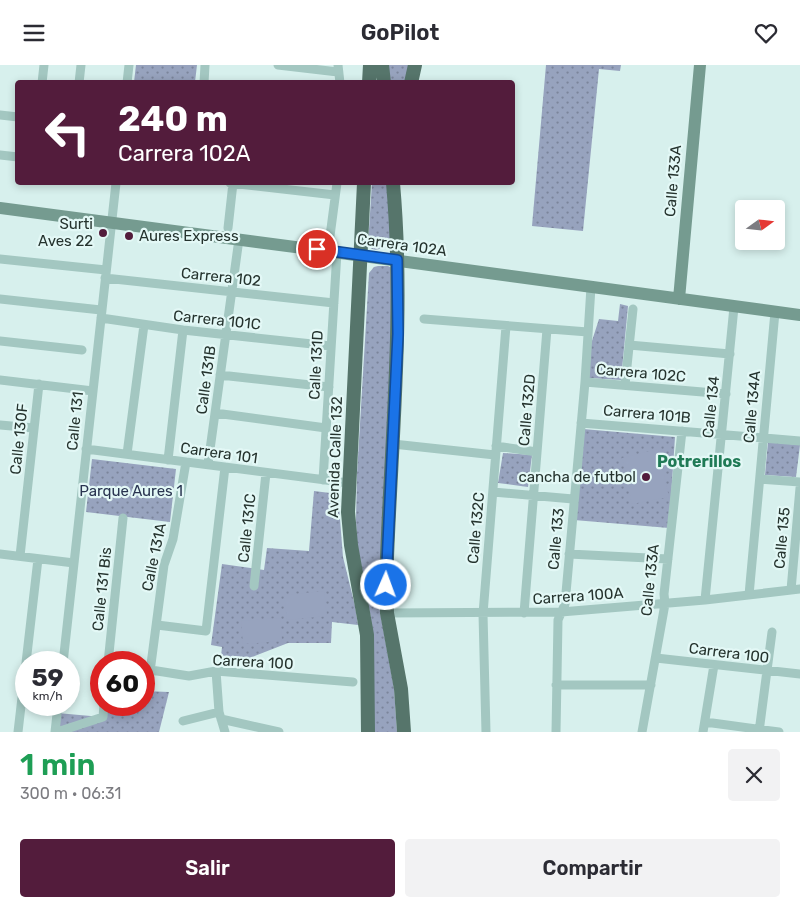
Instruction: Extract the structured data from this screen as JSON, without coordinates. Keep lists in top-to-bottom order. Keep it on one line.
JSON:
{"streets":{"main road":["Avenida Calle 132"],"street":["Calle 133A","Carrera 102A","Carrera 102","Carrera 101C","Calle 131D","Carrera 102C","Calle 131B","Calle 134","Calle 134A","Calle 132D","Carrera 101B","Calle 131","Calle 130F","Carrera 101","Calle 131C","Calle 132C","Calle 135","Calle 133","Calle 131A","Calle 131 Bis","Carrera 100A","Carrera 100"]},"crossings":[["Calle 133A","Carrera 102A"],["Calle 133A","Carrera 101B"],["Calle 133A","Carrera 100A"],["Calle 133A","Carrera 100"],["Carrera 102A","Calle 131D"],["Carrera 102A","Calle 131B"],["Carrera 102A","Calle 134"],["Carrera 102A","Calle 134A"],["Carrera 102A","Calle 131"],["Carrera 102A","Avenida Calle 132"],["Carrera 102A","Calle 133"],["Carrera 102","Calle 131D"],["Carrera 102","Calle 131B"],["Carrera 102","Calle 131"],["Carrera 101C","Calle 131D"],["Carrera 101C","Calle 131B"],["Carrera 101C","Calle 131"],["Calle 131D","Carrera 101"],["Carrera 102C","Calle 134"],["Carrera 102C","Calle 133"],["Calle 131B","Carrera 101"],["Calle 134","Carrera 101B"],["Calle 134","Carrera 100A"],["Calle 134A","Carrera 101B"],["Calle 134A","Carrera 100A"],["Calle 132D","Carrera 100A"],["Carrera 101B","Calle 133"],["Calle 131","Carrera 101"],["Carrera 101","Avenida Calle 132"],["Carrera 101","Calle 131C"],["Carrera 101","Calle 131A"],["Calle 132C","Carrera 100A"],["Calle 135","Carrera 100A"],["Calle 133","Carrera 100A"]],"districts":["Potrerillos"],"parks":["Parque Aures 1"],"places":["Surti Aves 22","Aures Express","cancha de futbol"],"north":"right","page":{"header":"GoPilot","turn":["240 m","Carrera 102A"],"speed":"59 km/h","limit":"60","heading":["1 min","300 m · 06:31"],"buttons":["Salir","Compartir"]}}
